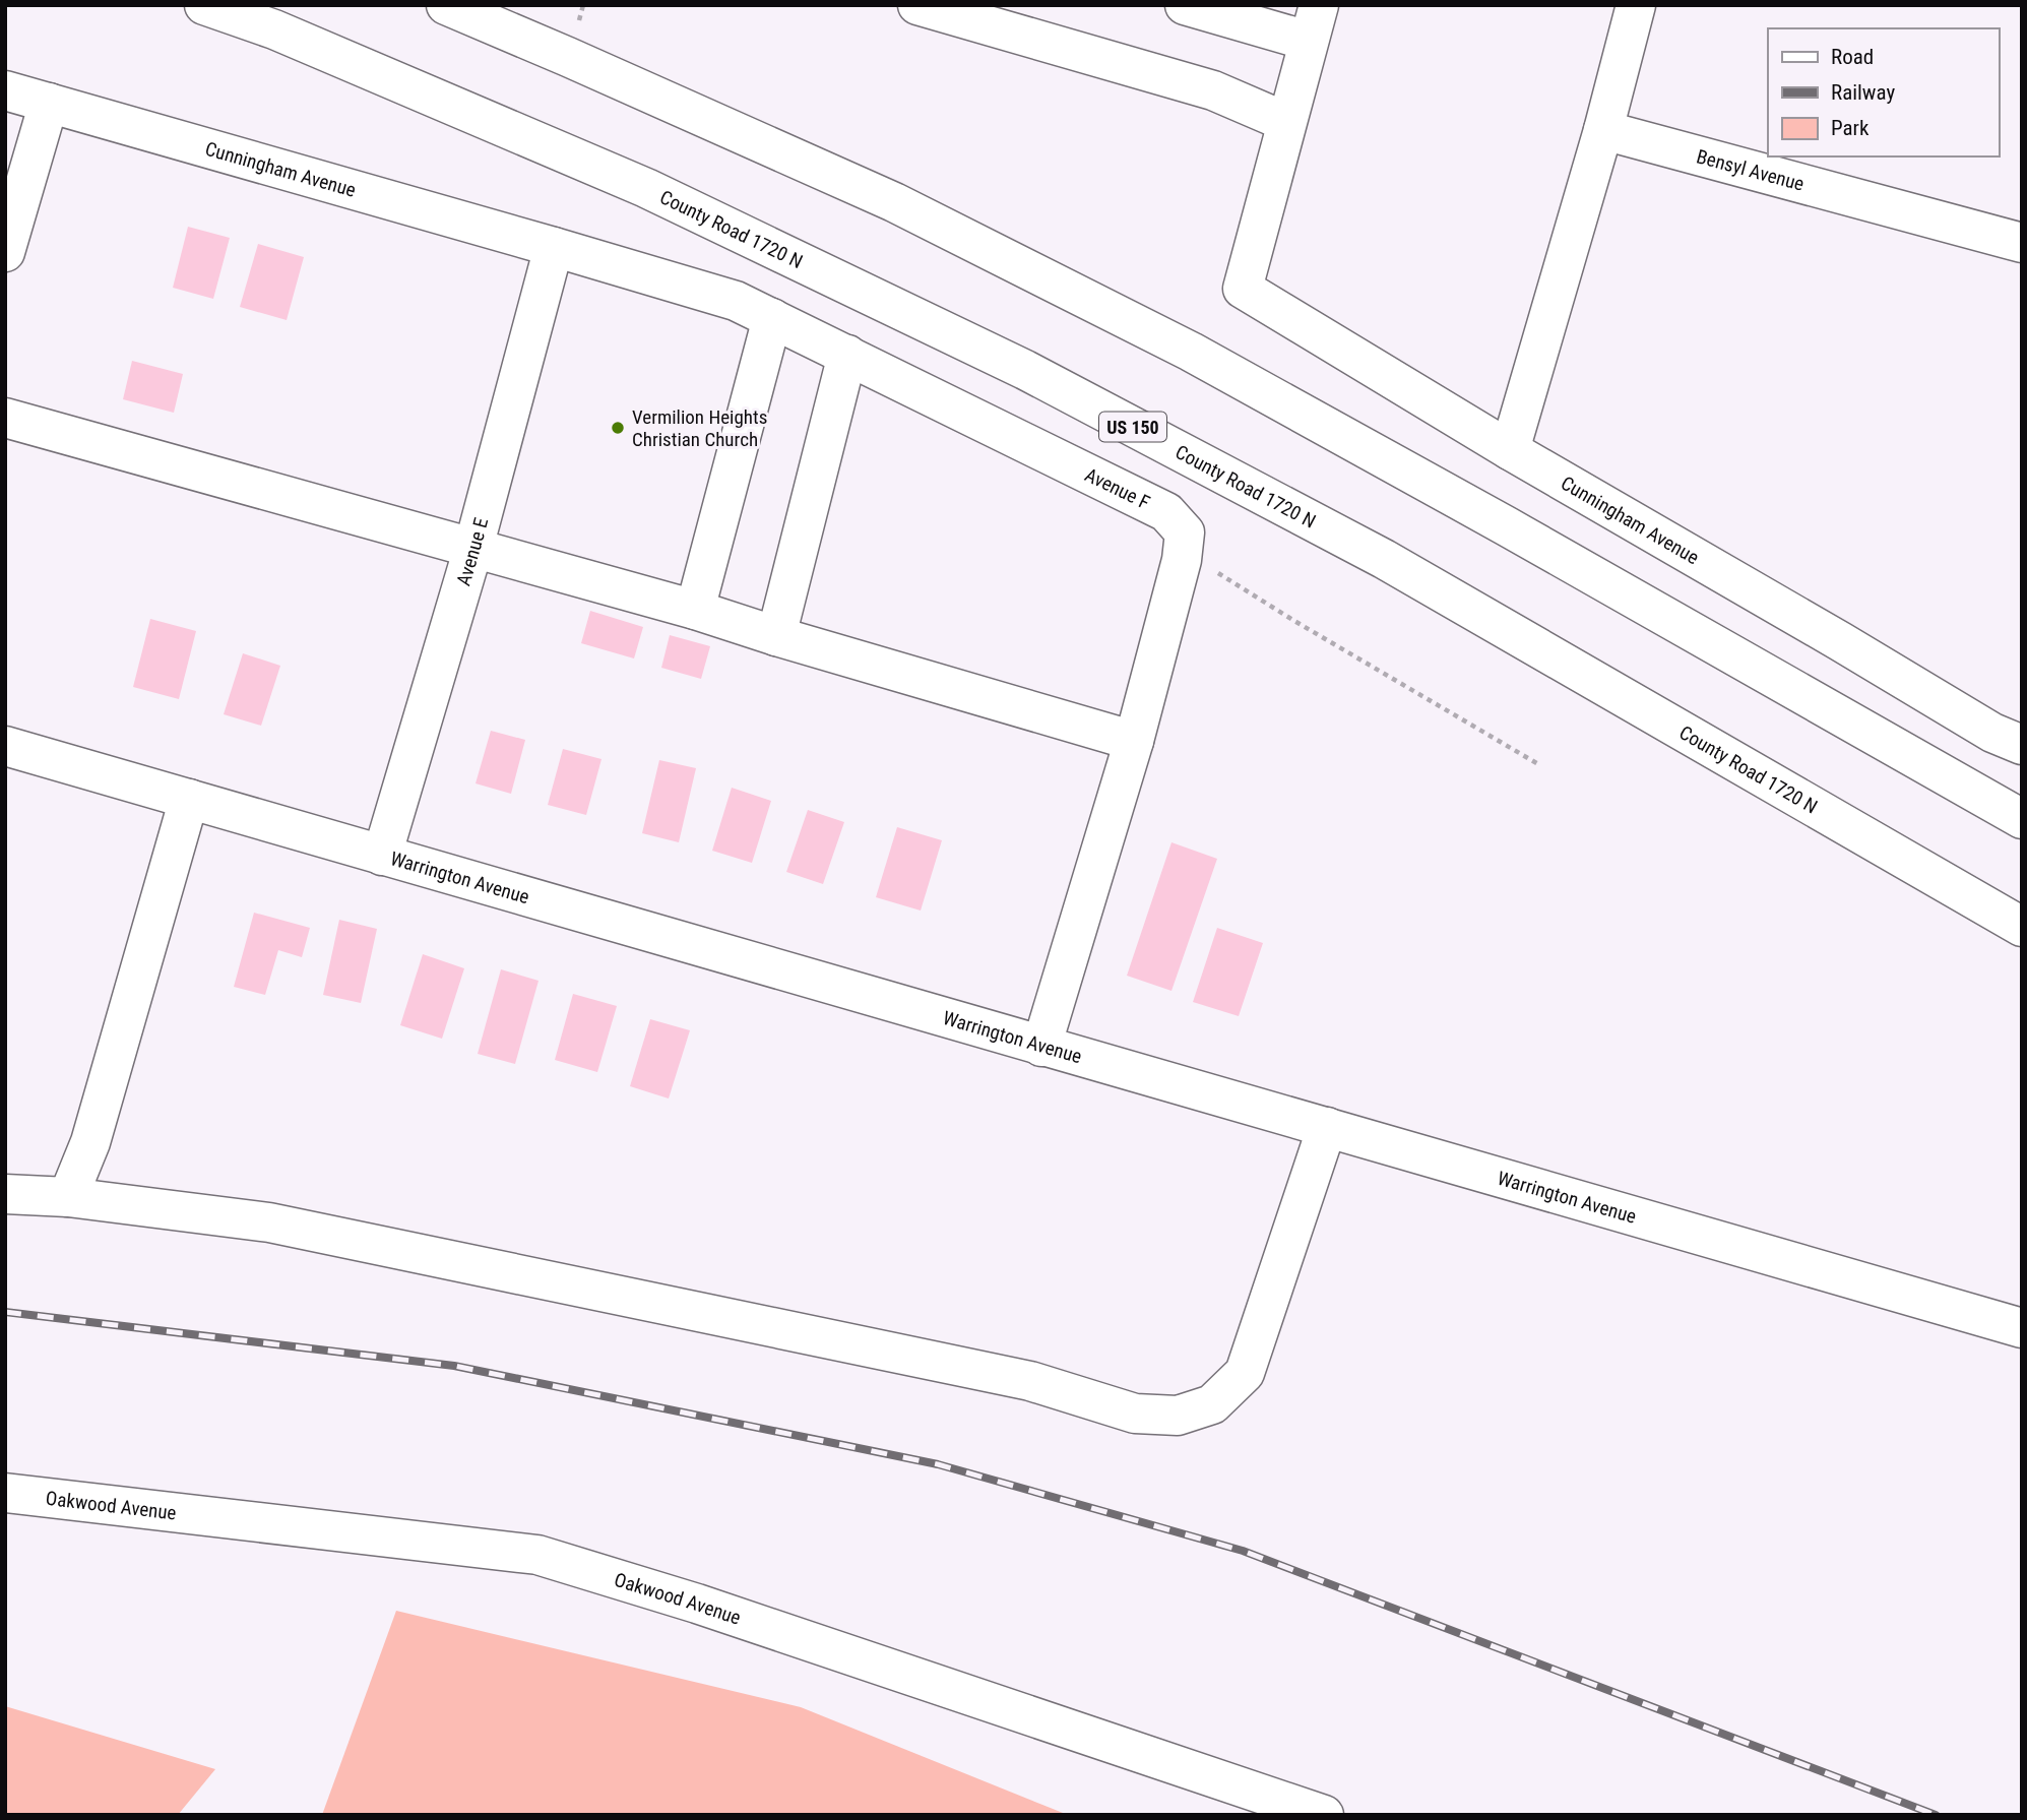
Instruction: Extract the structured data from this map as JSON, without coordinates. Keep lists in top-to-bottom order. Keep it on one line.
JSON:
{"streets":{"street":["Cunningham Avenue","Bensyl Avenue","County Road 1720 N","US 150","Avenue F","Avenue E","Warrington Avenue","Oakwood Avenue"]},"crossings":[["Cunningham Avenue","Avenue F"],["Cunningham Avenue","Avenue E"],["Avenue F","Avenue E"],["Avenue F","Warrington Avenue"],["Avenue E","Warrington Avenue"]],"places":["Vermilion Heights Christian Church"],"legend":["Road","Railway","Park"]}
